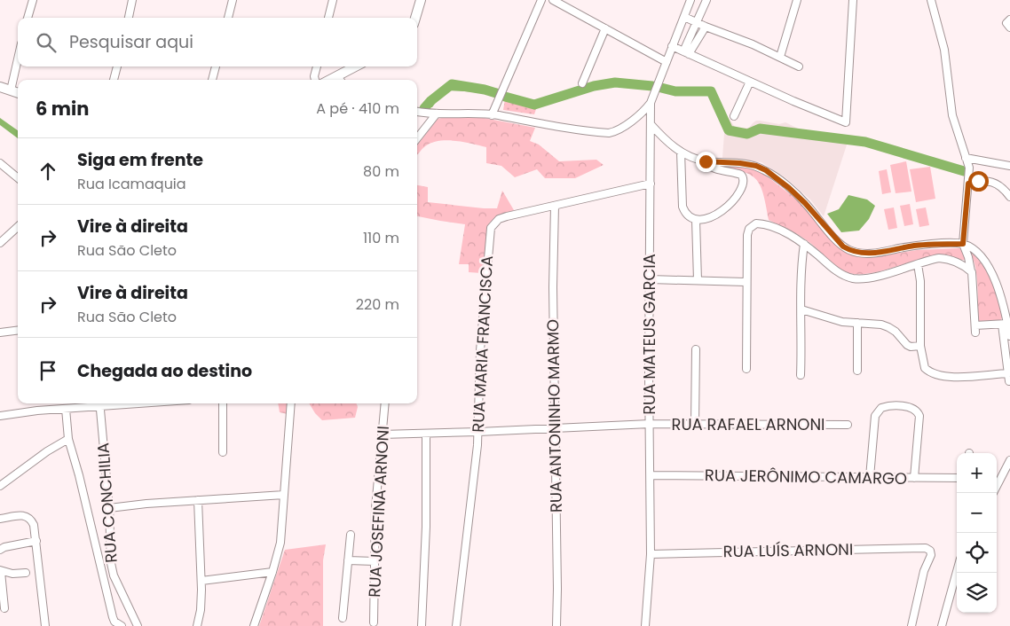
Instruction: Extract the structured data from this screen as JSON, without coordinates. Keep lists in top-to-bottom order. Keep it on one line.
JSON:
{"streets":{"street":["RUA MATEUS GARCIA","RUA MARIA FRANCISCA","RUA ANTONINHO MARMO","RUA RAFAEL ARNONI","RUA JERÔNIMO CAMARGO","RUA CONCHILIA","RUA JOSEFINA ARNONI","RUA LUÍS ARNONI"]},"crossings":[["RUA MATEUS GARCIA","RUA MARIA FRANCISCA"],["RUA MATEUS GARCIA","RUA RAFAEL ARNONI"],["RUA MATEUS GARCIA","RUA JERÔNIMO CAMARGO"],["RUA MATEUS GARCIA","RUA LUÍS ARNONI"],["RUA MARIA FRANCISCA","RUA ANTONINHO MARMO"],["RUA MARIA FRANCISCA","RUA RAFAEL ARNONI"],["RUA ANTONINHO MARMO","RUA RAFAEL ARNONI"],["RUA RAFAEL ARNONI","RUA JOSEFINA ARNONI"]],"page":{"search":"Pesquisar aqui","heading":["6 min","A pé · 410 m"],"list":[["Siga em frente","Rua Icamaquia","80 m"],["Vire à direita","Rua São Cleto","110 m"],["Vire à direita","Rua São Cleto","220 m"],"Chegada ao destino"],"map_buttons":["+","−"]}}
